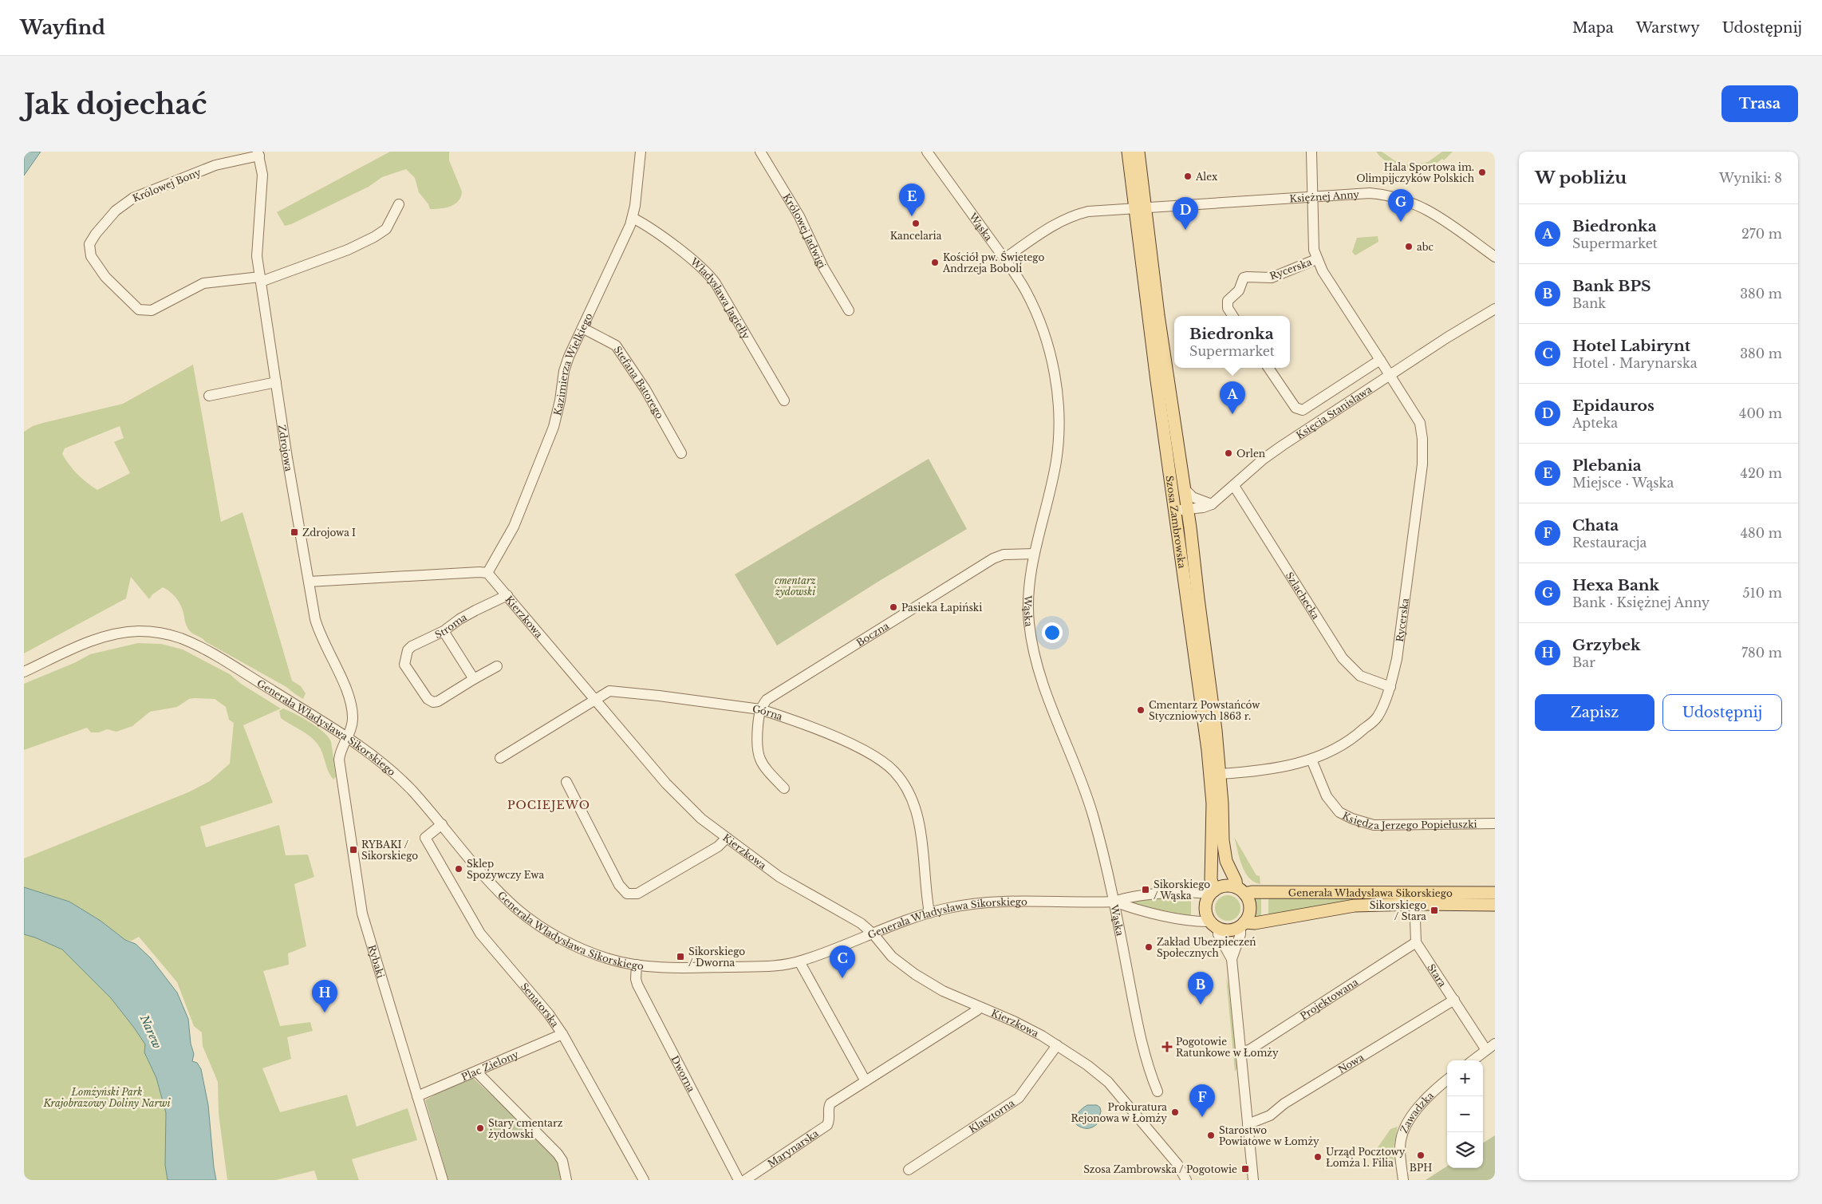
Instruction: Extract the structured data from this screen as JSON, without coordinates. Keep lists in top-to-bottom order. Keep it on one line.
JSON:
{"streets":{"main road":["Szosa Zambrowska","Generała Władysława Sikorskiego"],"street":["Królowej Bony","Księżnej Anny","Wąska","Królowej Jadwigi","Rycerska","Władysława Jagiełły","Kazimierza Wielkiego","Stefana Batorego","Księcia Stanisława","Zdrojowa","Szlachecka","Kierzkowa","Stroma","Boczna","Górna","Księdza Jerzego Popiełuszki","Rybaki","Stara","Projektowana","Senatorska","Nowa","Plac Zielony","Dworna","Zawadzka","Klasztorna","Marynarska"]},"crossings":[["Królowej Bony","Zdrojowa"],["Księżnej Anny","Wąska"],["Księżnej Anny","Rycerska"],["Księżnej Anny","Szosa Zambrowska"],["Wąska","Boczna"],["Wąska","Generała Władysława Sikorskiego"],["Rycerska","Księcia Stanisława"],["Rycerska","Szosa Zambrowska"],["Rycerska","Szlachecka"],["Rycerska","Księdza Jerzego Popiełuszki"],["Władysława Jagiełły","Kazimierza Wielkiego"],["Kazimierza Wielkiego","Stefana Batorego"],["Kazimierza Wielkiego","Kierzkowa"],["Księcia Stanisława","Szlachecka"],["Zdrojowa","Generała Władysława Sikorskiego"],["Zdrojowa","Rybaki"],["Szosa Zambrowska","Generała Władysława Sikorskiego"],["Kierzkowa","Stroma"],["Kierzkowa","Górna"],["Kierzkowa","Generała Władysława Sikorskiego"],["Kierzkowa","Klasztorna"],["Kierzkowa","Marynarska"],["Boczna","Górna"],["Górna","Generała Władysława Sikorskiego"],["Generała Władysława Sikorskiego","Rybaki"],["Generała Władysława Sikorskiego","Stara"],["Generała Władysława Sikorskiego","Senatorska"],["Generała Władysława Sikorskiego","Dworna"],["Rybaki","Plac Zielony"],["Stara","Projektowana"],["Stara","Nowa"],["Senatorska","Plac Zielony"]],"districts":["POCIEJEWO"],"water":["Narew"],"parks":["cmentarz żydowski","Łomżyński Park Krajobrazowy Doliny Narwi"],"places":{"other":["Hala Sportowa im. Olimpijczyków Polskich","Alex","Kancelaria","abc","Kościół pw. Świętego Andrzeja Boboli","Orlen","Pasieka Łapiński","Cmentarz Powstańców Styczniowych 1863 r.","Sklep Spożywczy Ewa","Zakład Ubezpieczeń Społecznych","Prokuratura Rejonowa w Łomży","Stary cmentarz żydowski","Starostwo Powiatowe w Łomży","BPH","Urząd Pocztowy Łomża 1. Filia"],"transit":["Zdrojowa I","RYBAKI / Sikorskiego","Sikorskiego / Wąska","Sikorskiego / Stara","Sikorskiego / Dworna","Szosa Zambrowska / Pogotowie"],"health":["Pogotowie Ratunkowe w Łomży"]},"page":{"header":"Wayfind","nav":["Mapa","Warstwy","Udostępnij"],"buttons":["Trasa",["Zapisz","Udostępnij"]],"title":"Jak dojechać","heading":["W pobliżu","Wyniki: 8"],"pins":["E","G","D","A","C","B","H","F"],"list":[{"mark":"A","name":"Biedronka","note":"Supermarket","value":"270 m"},{"mark":"B","name":"Bank BPS","note":"Bank","value":"380 m"},{"mark":"C","name":"Hotel Labirynt","note":"Hotel · Marynarska","value":"380 m"},{"mark":"D","name":"Epidauros","note":"Apteka","value":"400 m"},{"mark":"E","name":"Plebania","note":"Miejsce · Wąska","value":"420 m"},{"mark":"F","name":"Chata","note":"Restauracja","value":"480 m"},{"mark":"G","name":"Hexa Bank","note":"Bank · Księżnej Anny","value":"510 m"},{"mark":"H","name":"Grzybek","note":"Bar","value":"780 m"}],"popup":["Biedronka","Supermarket"],"map_buttons":["+","−"]}}
